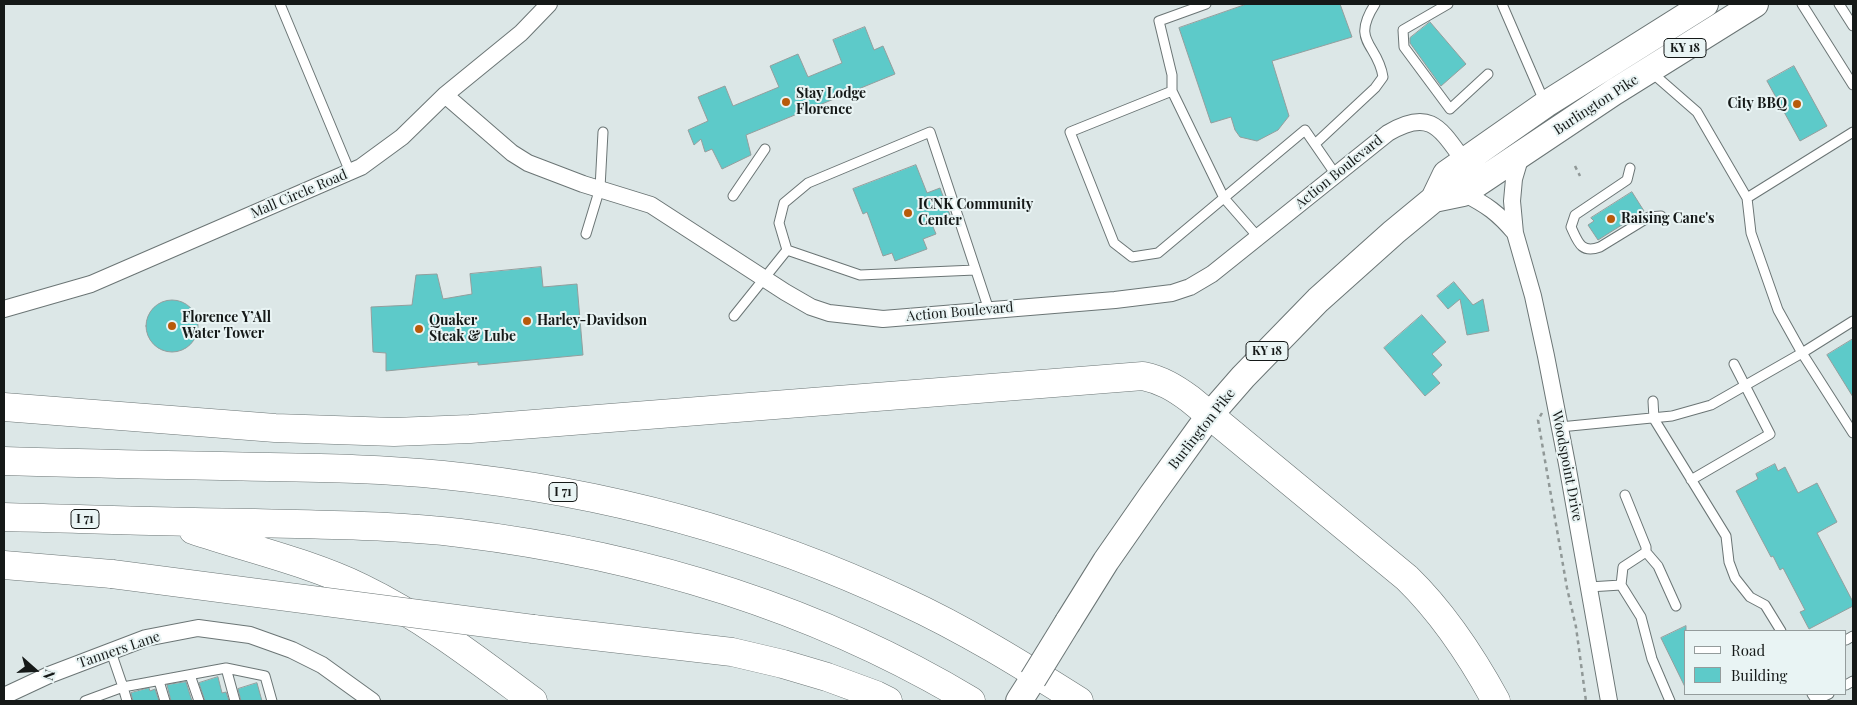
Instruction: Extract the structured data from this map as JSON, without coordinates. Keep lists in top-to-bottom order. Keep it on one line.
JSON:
{"streets":{"highway":["I 71"],"main road":["KY 18","Burlington Pike"],"street":["Action Boulevard","Mall Circle Road","Woodspoint Drive","Tanners Lane"]},"crossings":[["Burlington Pike","Action Boulevard"],["Burlington Pike","Woodspoint Drive"],["Action Boulevard","Mall Circle Road"]],"places":["Stay Lodge Florence","City BBQ","ICNK Community Center","Raising Cane's","Harley-Davidson","Florence Y’All Water Tower","Quaker Steak & Lube"],"legend":["Road","Building"],"north":"right"}
